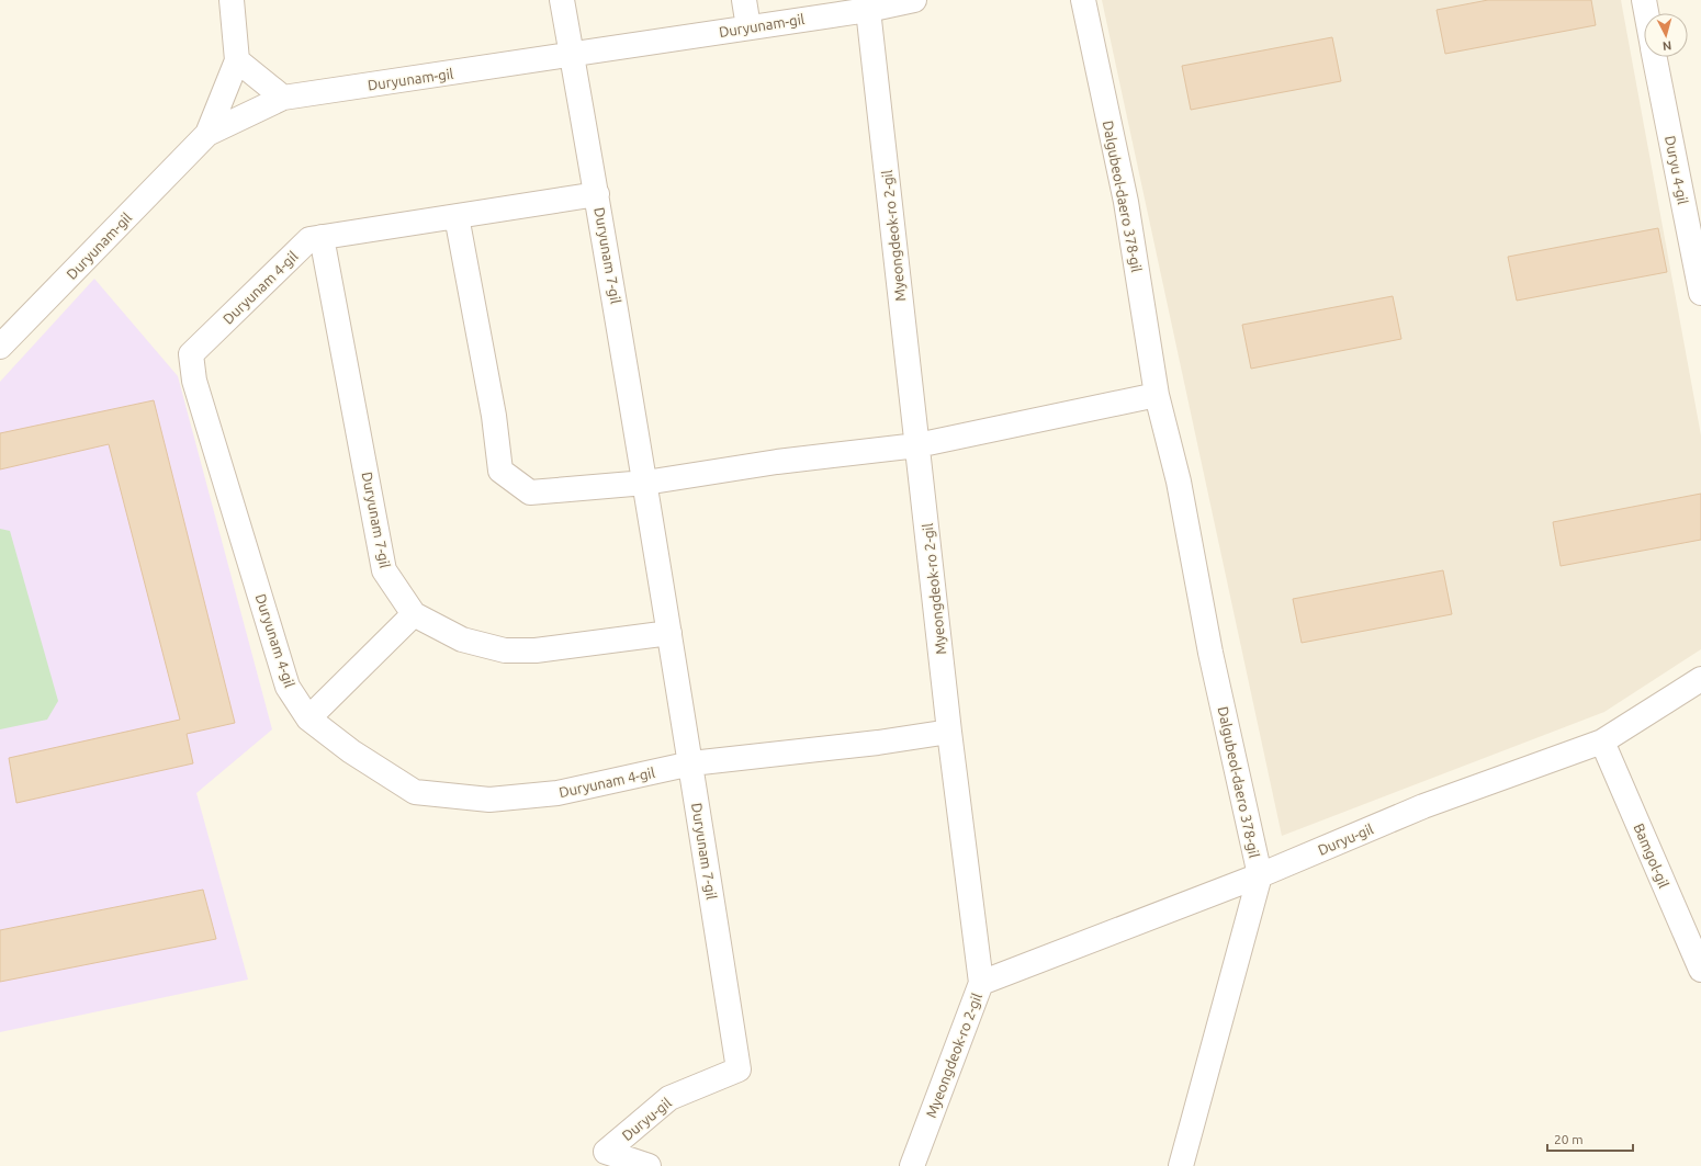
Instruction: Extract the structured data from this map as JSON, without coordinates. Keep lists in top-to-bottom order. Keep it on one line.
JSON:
{"streets":{"street":["Duryunam-gil","Duryu 4-gil","Dalgubeol-daero 378-gil","Myeongdeok-ro 2-gil","Duryunam 7-gil","Duryunam 4-gil","Duryu-gil","Bamgol-gil"]},"crossings":[["Duryunam-gil","Myeongdeok-ro 2-gil"],["Duryunam-gil","Duryunam 7-gil"],["Dalgubeol-daero 378-gil","Duryu-gil"],["Myeongdeok-ro 2-gil","Duryunam 4-gil"],["Myeongdeok-ro 2-gil","Duryu-gil"],["Duryunam 7-gil","Duryunam 4-gil"],["Duryunam 7-gil","Duryu-gil"],["Duryu-gil","Bamgol-gil"]],"scale_bar":"20 m","north":"bottom"}
